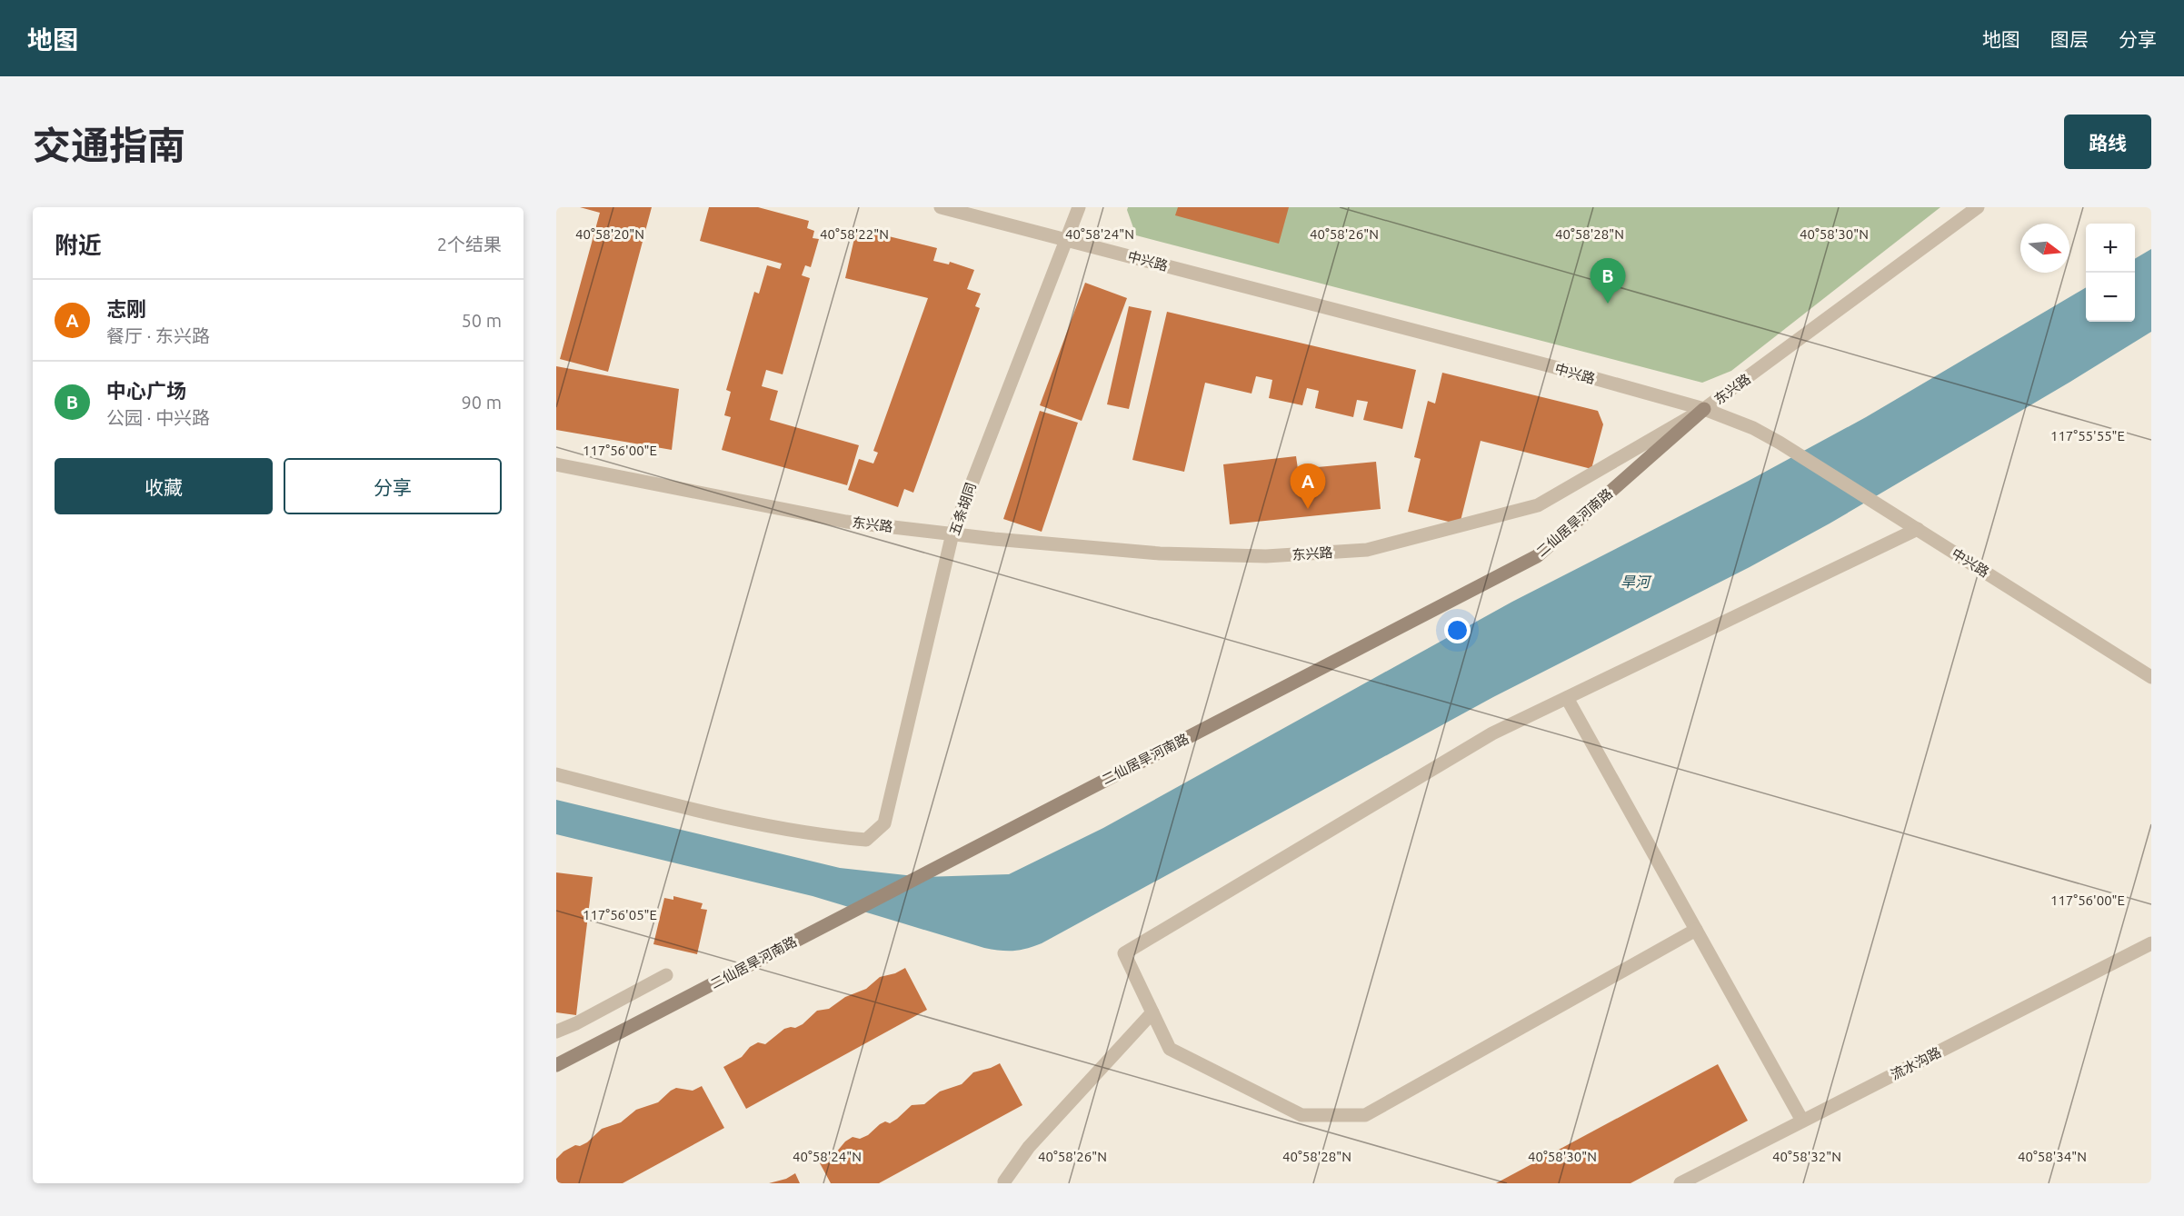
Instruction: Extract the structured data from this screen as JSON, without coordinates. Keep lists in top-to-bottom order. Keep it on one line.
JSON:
{"streets":{"street":["中兴路","东兴路","五条胡同","二仙居旱河南路","流水沟路"]},"crossings":[["中兴路","东兴路"],["中兴路","五条胡同"],["中兴路","二仙居旱河南路"],["东兴路","五条胡同"],["东兴路","二仙居旱河南路"]],"water":["旱河"],"north":"right","page":{"header":"地图","nav":["地图","图层","分享"],"title":"交通指南","buttons":["路线",["收藏","分享"]],"heading":["附近","2个结果"],"map_buttons":["+","−"],"pins":["B","A"],"list":[{"mark":"A","name":"志刚","note":"餐厅 · 东兴路","value":"50 m"},{"mark":"B","name":"中心广场","note":"公园 · 中兴路","value":"90 m"}]},"coordinates":["40°58'20\"N","40°58'22\"N","40°58'24\"N","40°58'26\"N","40°58'28\"N","40°58'30\"N","117°55'55\"E","117°56'00\"E","117°56'05\"E","40°58'32\"N","40°58'34\"N"]}
